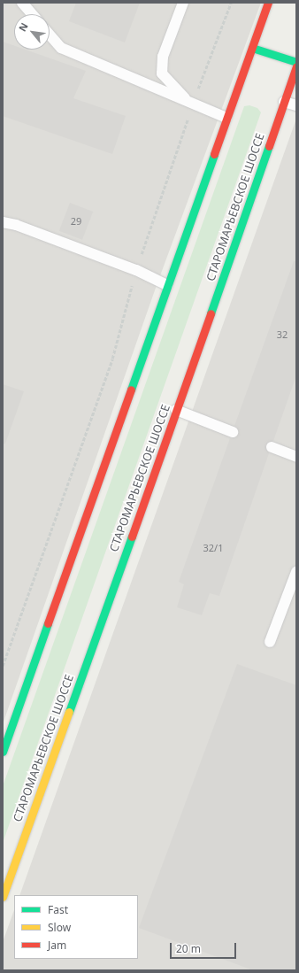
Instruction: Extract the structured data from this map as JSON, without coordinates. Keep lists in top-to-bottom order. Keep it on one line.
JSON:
{"streets":{"main road":["СТАРОМАРЬЕВСКОЕ ШОССЕ"]},"house_numbers":["29","32","32/1"],"legend":["Fast","Slow","Jam"],"scale_bar":"20 m","north":"top left"}
